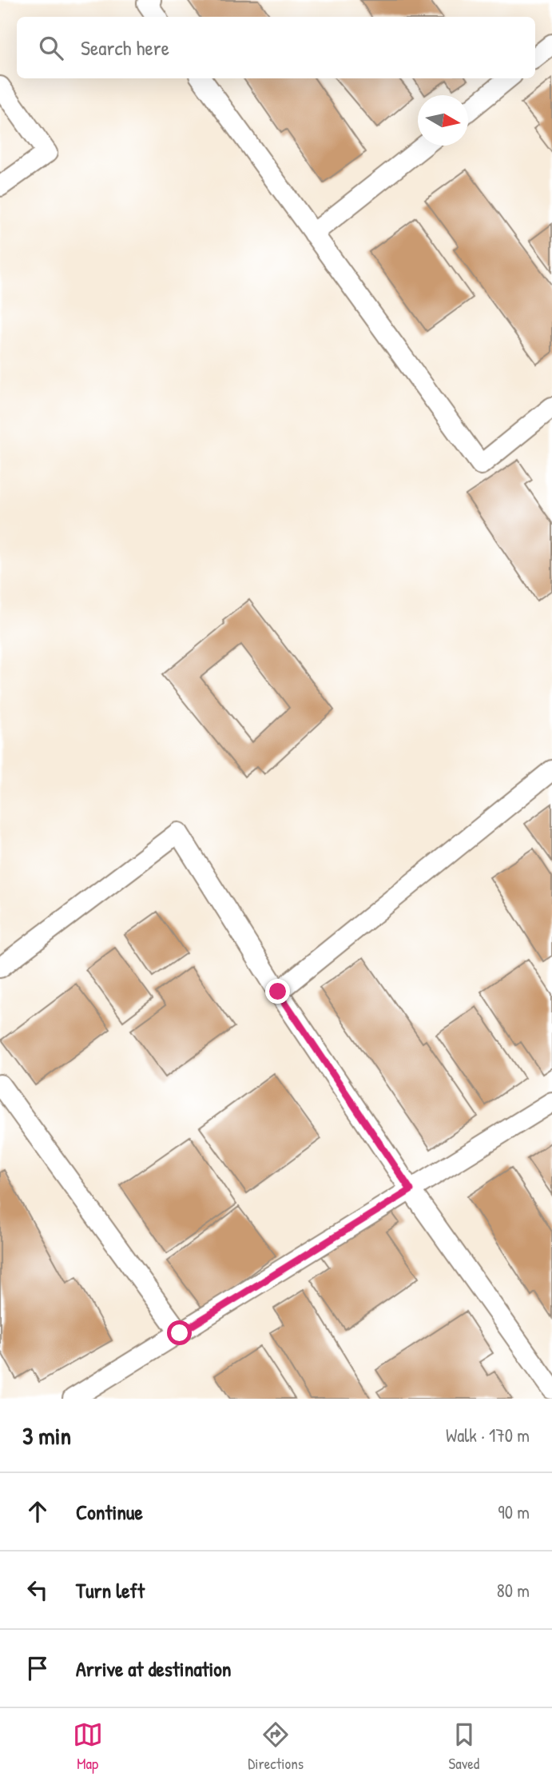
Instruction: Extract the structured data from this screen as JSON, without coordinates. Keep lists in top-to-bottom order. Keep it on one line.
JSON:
{"north":"right","page":{"search":"Search here","heading":["3 min","Walk · 170 m"],"list":[["Continue","90 m"],["Turn left","80 m"],"Arrive at destination"],"nav":["Map","Directions","Saved"]}}
